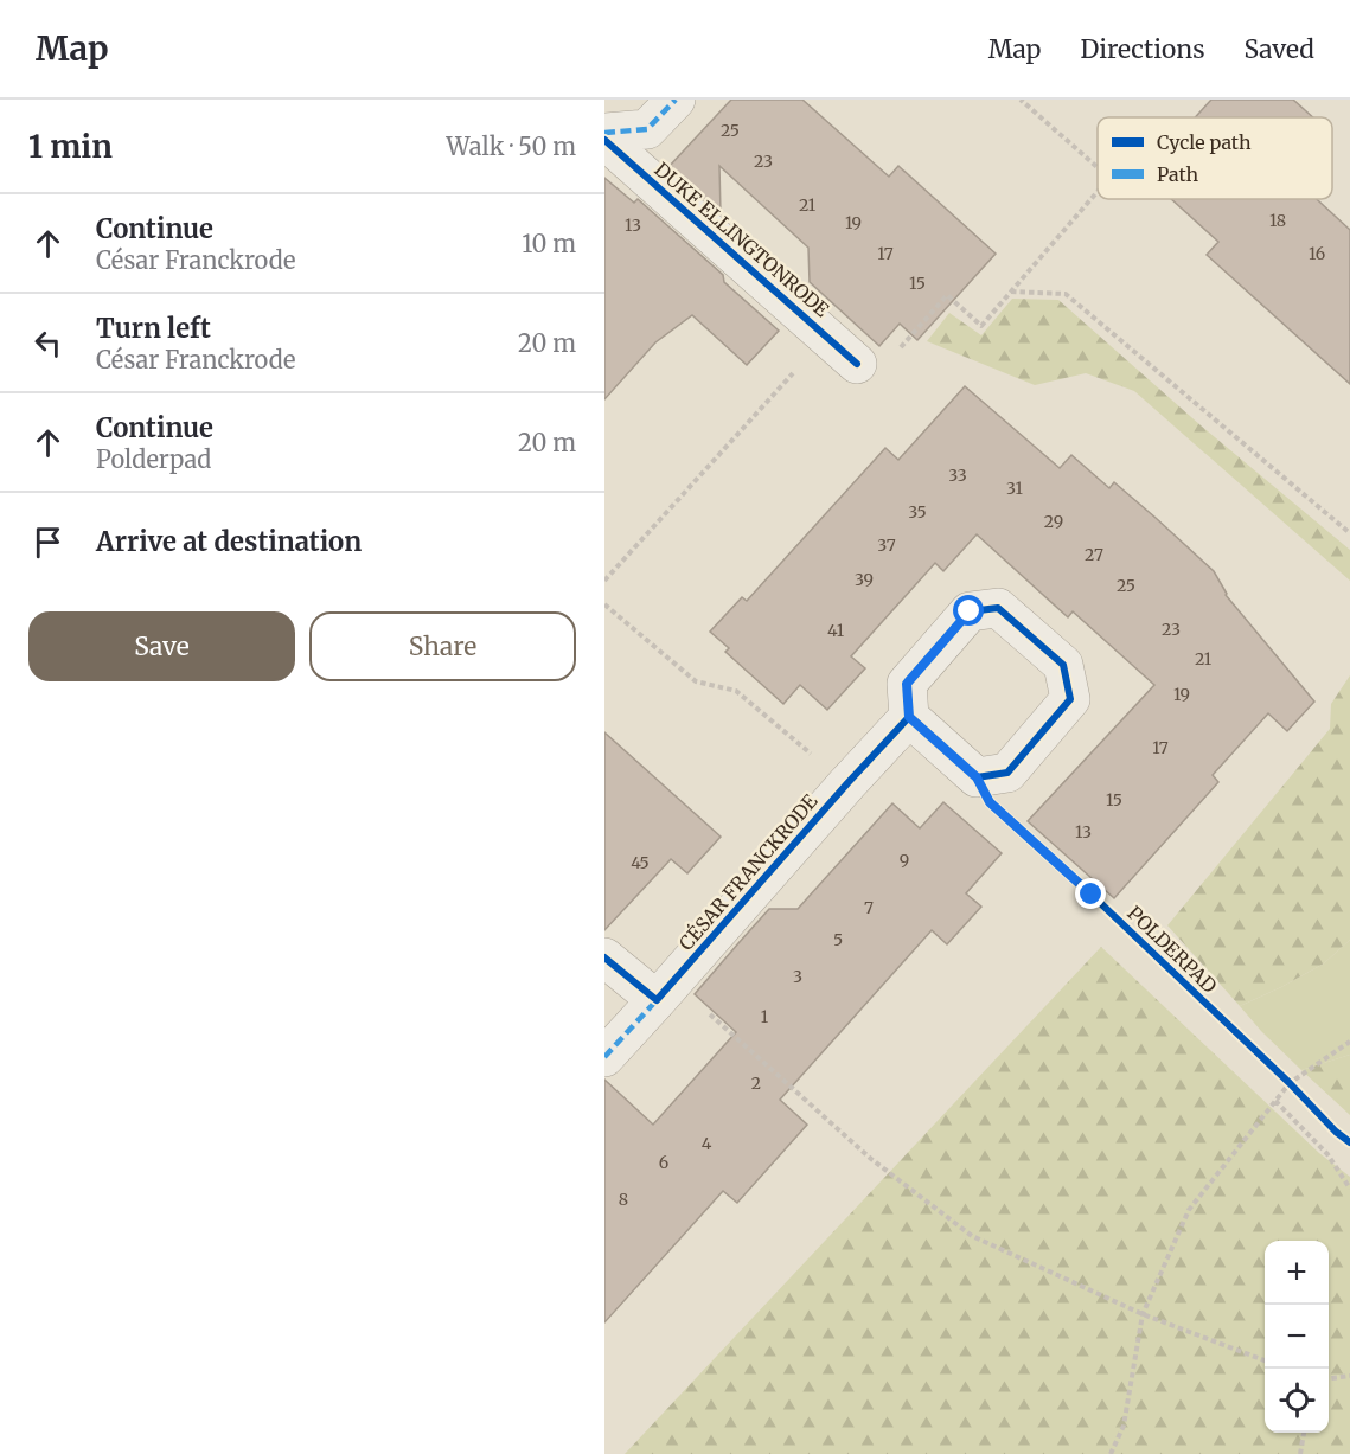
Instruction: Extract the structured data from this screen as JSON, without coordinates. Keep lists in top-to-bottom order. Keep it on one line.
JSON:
{"streets":{"street":["DUKE ELLINGTONRODE","CÉSAR FRANCKRODE"],"cycle path":["POLDERPAD"]},"house_numbers":["25","23","21","18","19","13","17","16","15","33","31","35","29","37","27","39","25","23","41","21","19","17","15","13","9","45","7","5","3","1","2","4","6","8"],"legend":["Cycle path","Path"],"page":{"header":"Map","nav":["Map","Directions","Saved"],"heading":["1 min","Walk · 50 m"],"list":[["Continue","César Franckrode","10 m"],["Turn left","César Franckrode","20 m"],["Continue","Polderpad","20 m"],"Arrive at destination"],"buttons":["Save","Share"],"map_buttons":["+","−"]}}
